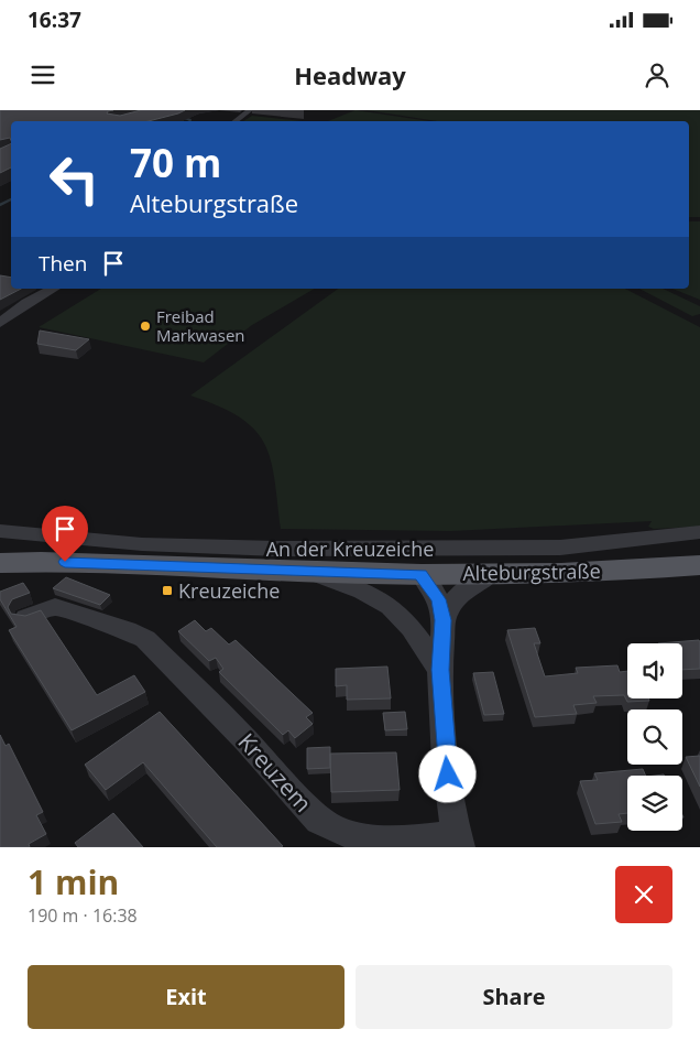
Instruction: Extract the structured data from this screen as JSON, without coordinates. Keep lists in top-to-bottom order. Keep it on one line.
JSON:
{"streets":{"main road":["Alteburgstraße"],"street":["An der Kreuzeiche","Kreuzem"]},"places":{"other":["Freibad Markwasen"],"transit":["Kreuzeiche"]},"page":{"status":"16:37","header":"Headway","turn":["70 m","Alteburgstraße"],"then":"Then","heading":["1 min","190 m · 16:38"],"buttons":["Exit","Share"]}}
